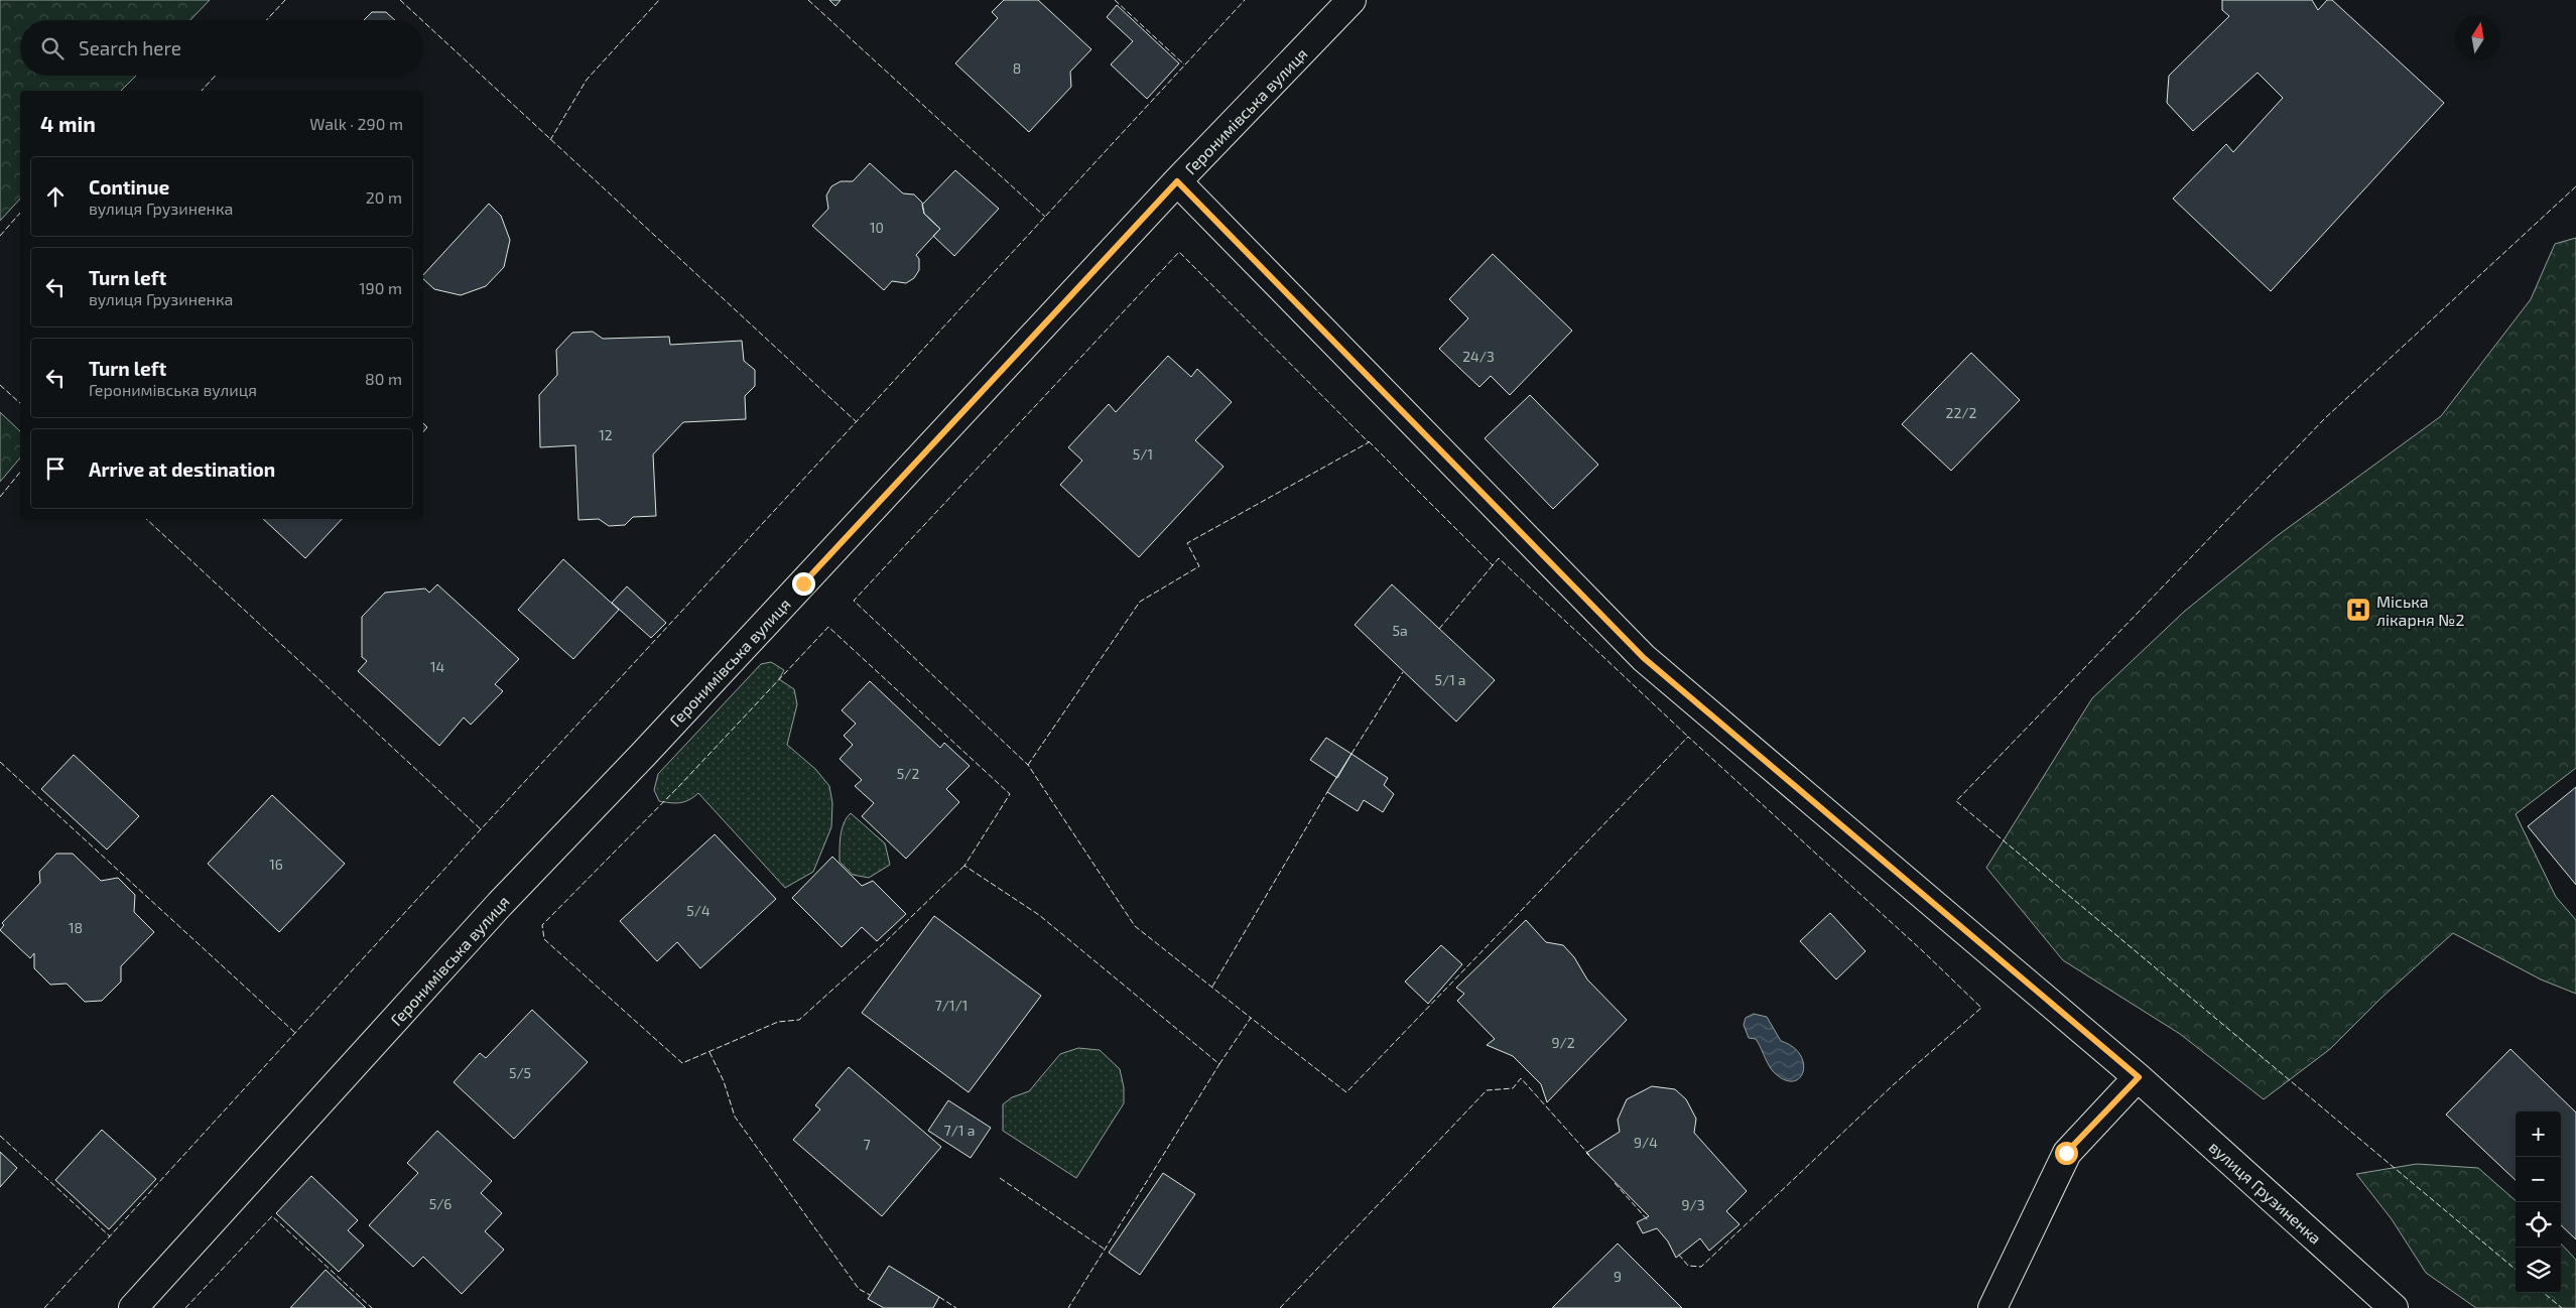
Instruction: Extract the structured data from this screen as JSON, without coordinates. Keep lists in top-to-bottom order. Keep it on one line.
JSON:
{"streets":{"street":["Геронимівська вулиця","вулиця Грузиненка"]},"crossings":[["Геронимівська вулиця","вулиця Грузиненка"]],"places":{"hospital":["Міська лікарня №2"]},"house_numbers":["8","10","24/3","22/2","12","5/1","5а","14","5/1 а","5/2","16","5/4","18","7/1/1","9/2","5/5","7/1 а","9/4","7","5/6","9/3","9"],"north":"top","page":{"search":"Search here","heading":["4 min","Walk · 290 m"],"list":[["Continue","вулиця Грузиненка","20 m"],["Turn left","вулиця Грузиненка","190 m"],["Turn left","Геронимівська вулиця","80 m"],"Arrive at destination"],"map_buttons":["+","−"]}}
